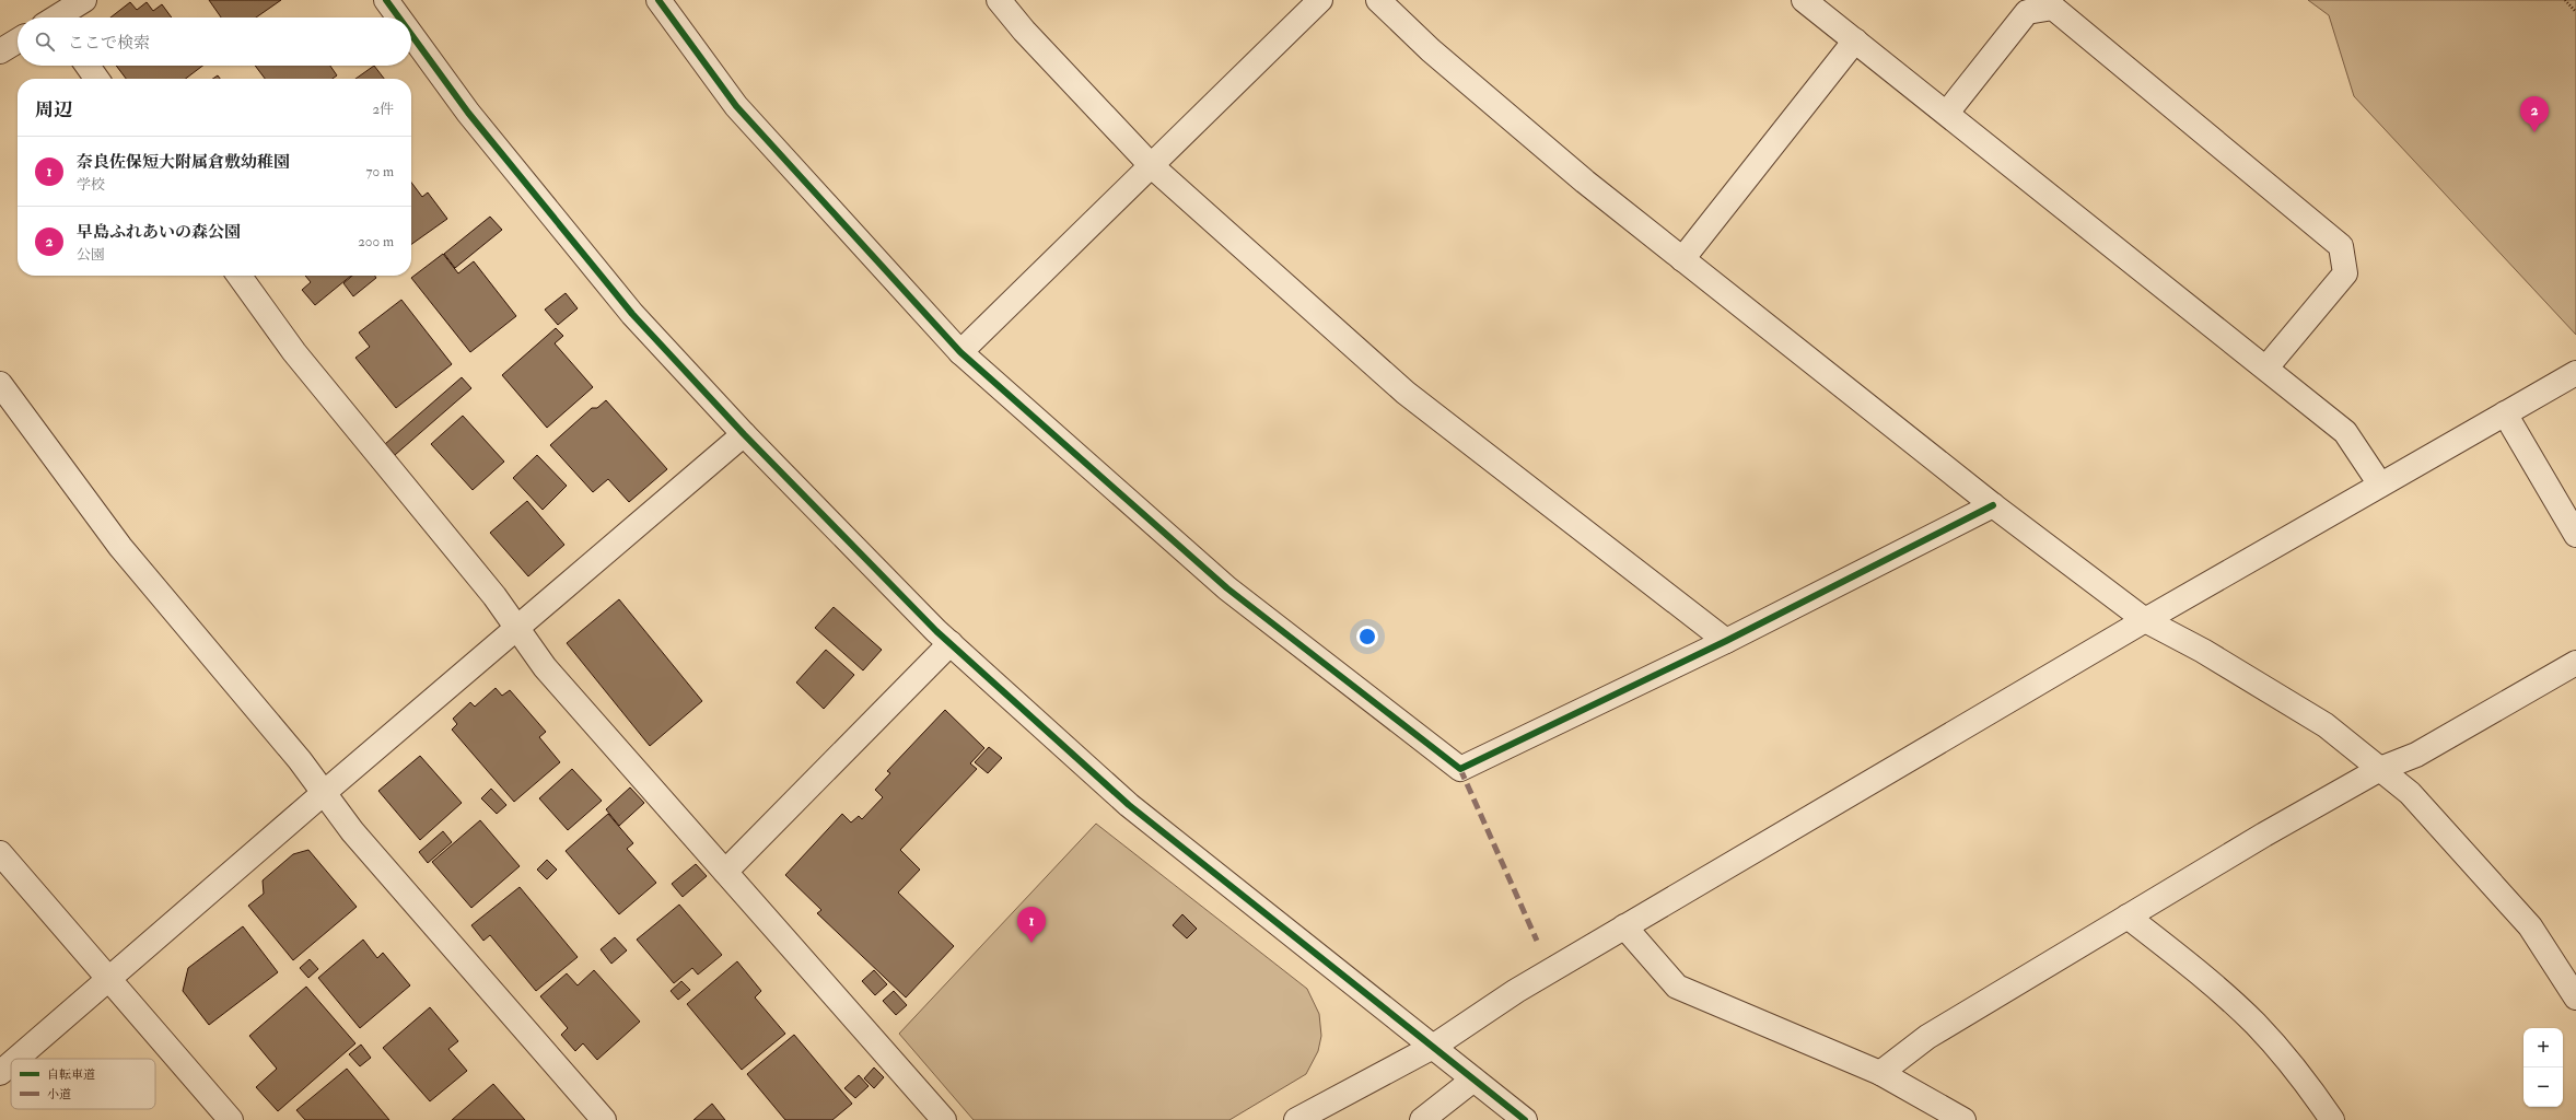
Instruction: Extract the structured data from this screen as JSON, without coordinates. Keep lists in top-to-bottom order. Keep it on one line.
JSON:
{"legend":["自転車道","小道"],"page":{"search":"ここで検索","heading":["周辺","2件"],"pins":["2","1"],"list":[{"mark":"1","name":"奈良佐保短大附属倉敷幼稚園","note":"学校","value":"70 m"},{"mark":"2","name":"早島ふれあいの森公園","note":"公園","value":"200 m"}],"map_buttons":["+","−"]}}
